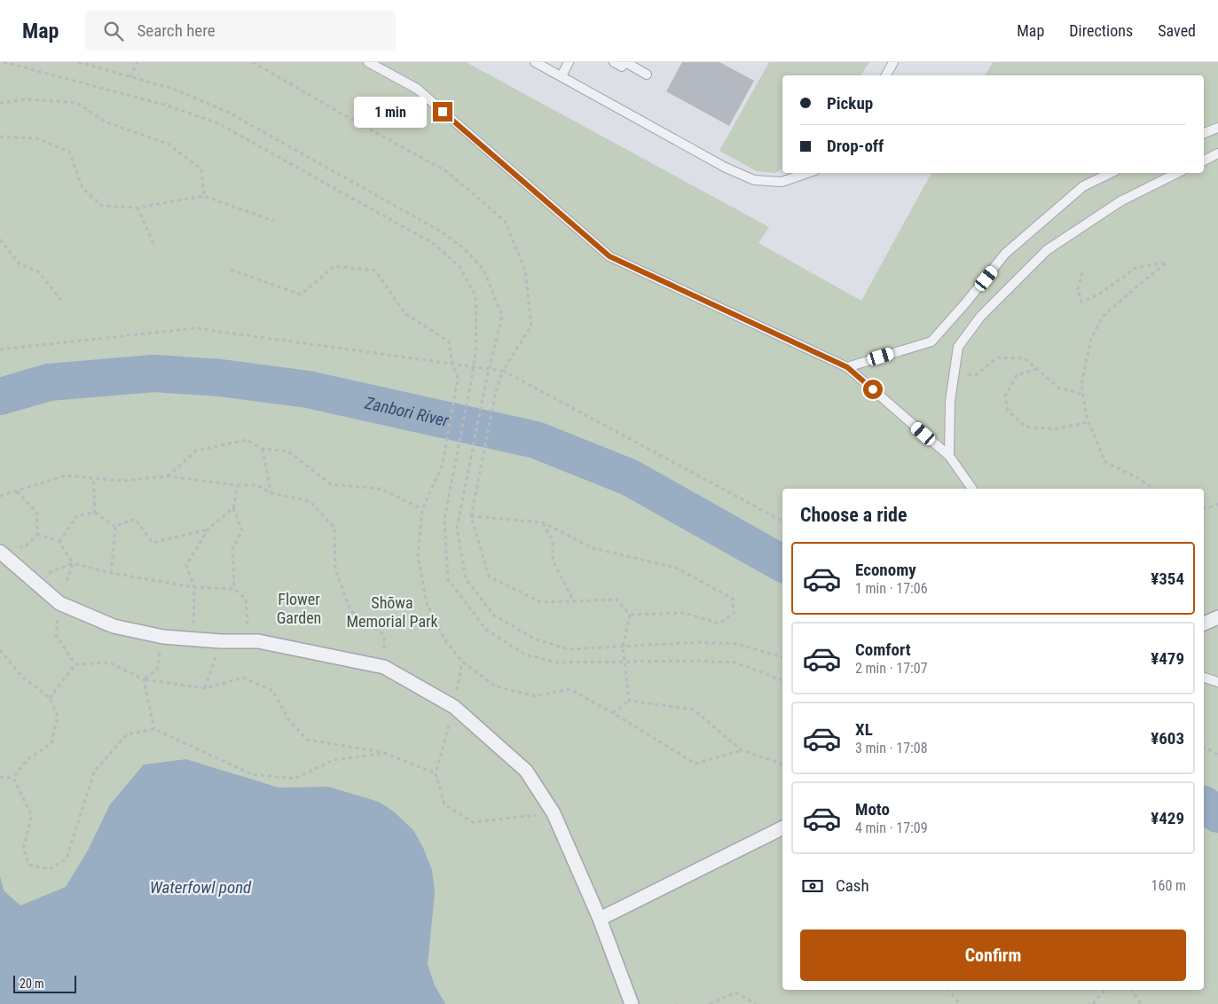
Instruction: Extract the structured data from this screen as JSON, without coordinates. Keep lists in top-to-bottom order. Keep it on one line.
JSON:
{"water":["Zanbori River","Waterfowl pond"],"parks":["Flower Garden","Shōwa Memorial Park"],"scale_bar":"20 m","page":{"header":"Map","search":"Search here","nav":["Map","Directions","Saved"],"banner":["Pickup","Drop-off"],"bubble":"1 min","heading":"Choose a ride","list":[{"name":"Economy","note":"1 min · 17:06","value":"¥354"},{"name":"Comfort","note":"2 min · 17:07","value":"¥479"},{"name":"XL","note":"3 min · 17:08","value":"¥603"},{"name":"Moto","note":"4 min · 17:09","value":"¥429"}],"pay":["Cash","160 m"],"buttons":"Confirm","scale":"20 m"}}
